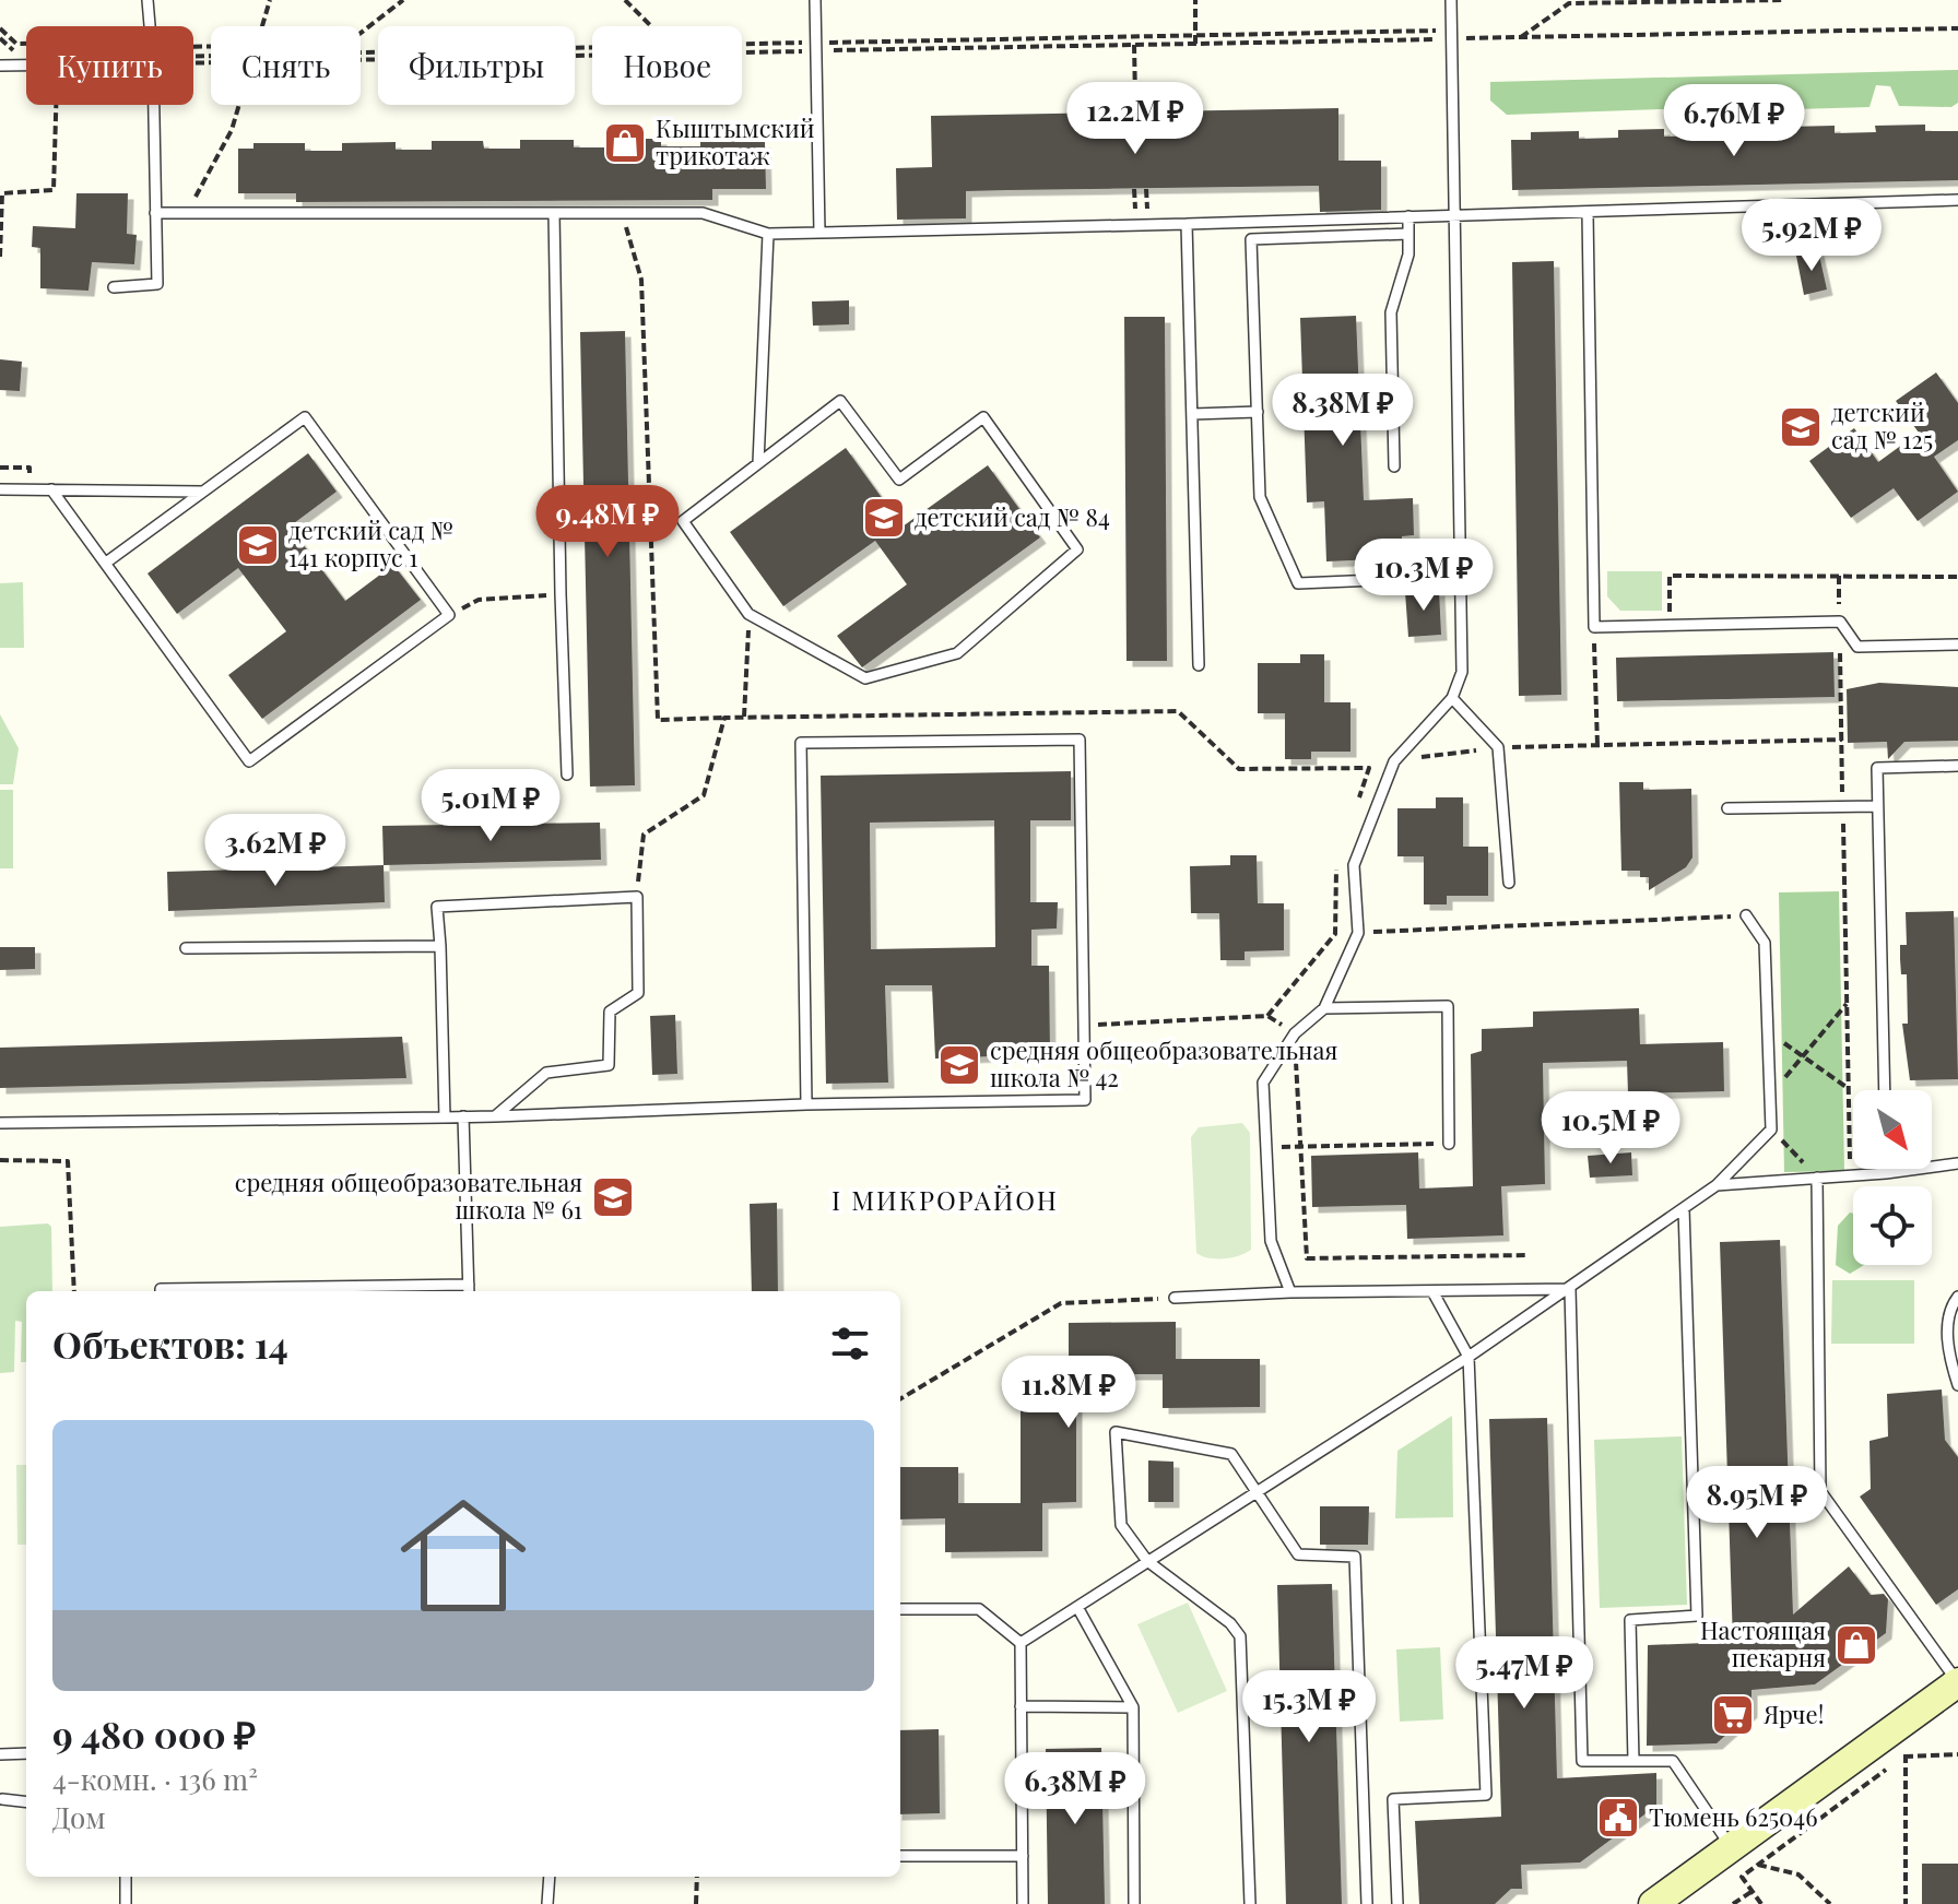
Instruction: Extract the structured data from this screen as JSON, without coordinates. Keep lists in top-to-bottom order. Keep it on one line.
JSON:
{"districts":["I МИКРОРАЙОН"],"places":{"shop":["Кыштымский трикотаж","Настоящая пекарня"],"school or university":["детский сад № 125","детский сад № 84","детский сад № 141 корпус 1","средняя общеобразовательная школа № 42","средняя общеобразовательная школа № 61"],"supermarket":["Ярче!"],"public building":["Тюмень 625046"]},"north":"bottom right","page":{"chip":["Купить","Снять","Фильтры","Новое"],"price":["12.2M ₽","6.76M ₽","5.92M ₽","8.38M ₽","9.48M ₽","10.3M ₽","5.01M ₽","3.62M ₽","10.5M ₽","11.8M ₽","8.95M ₽","5.47M ₽","15.3M ₽","6.38M ₽"],"heading":"Объектов: 14","list":[{"name":"9 480 000 ₽","note":"4-комн. · 136 m² · Дом"}]}}
